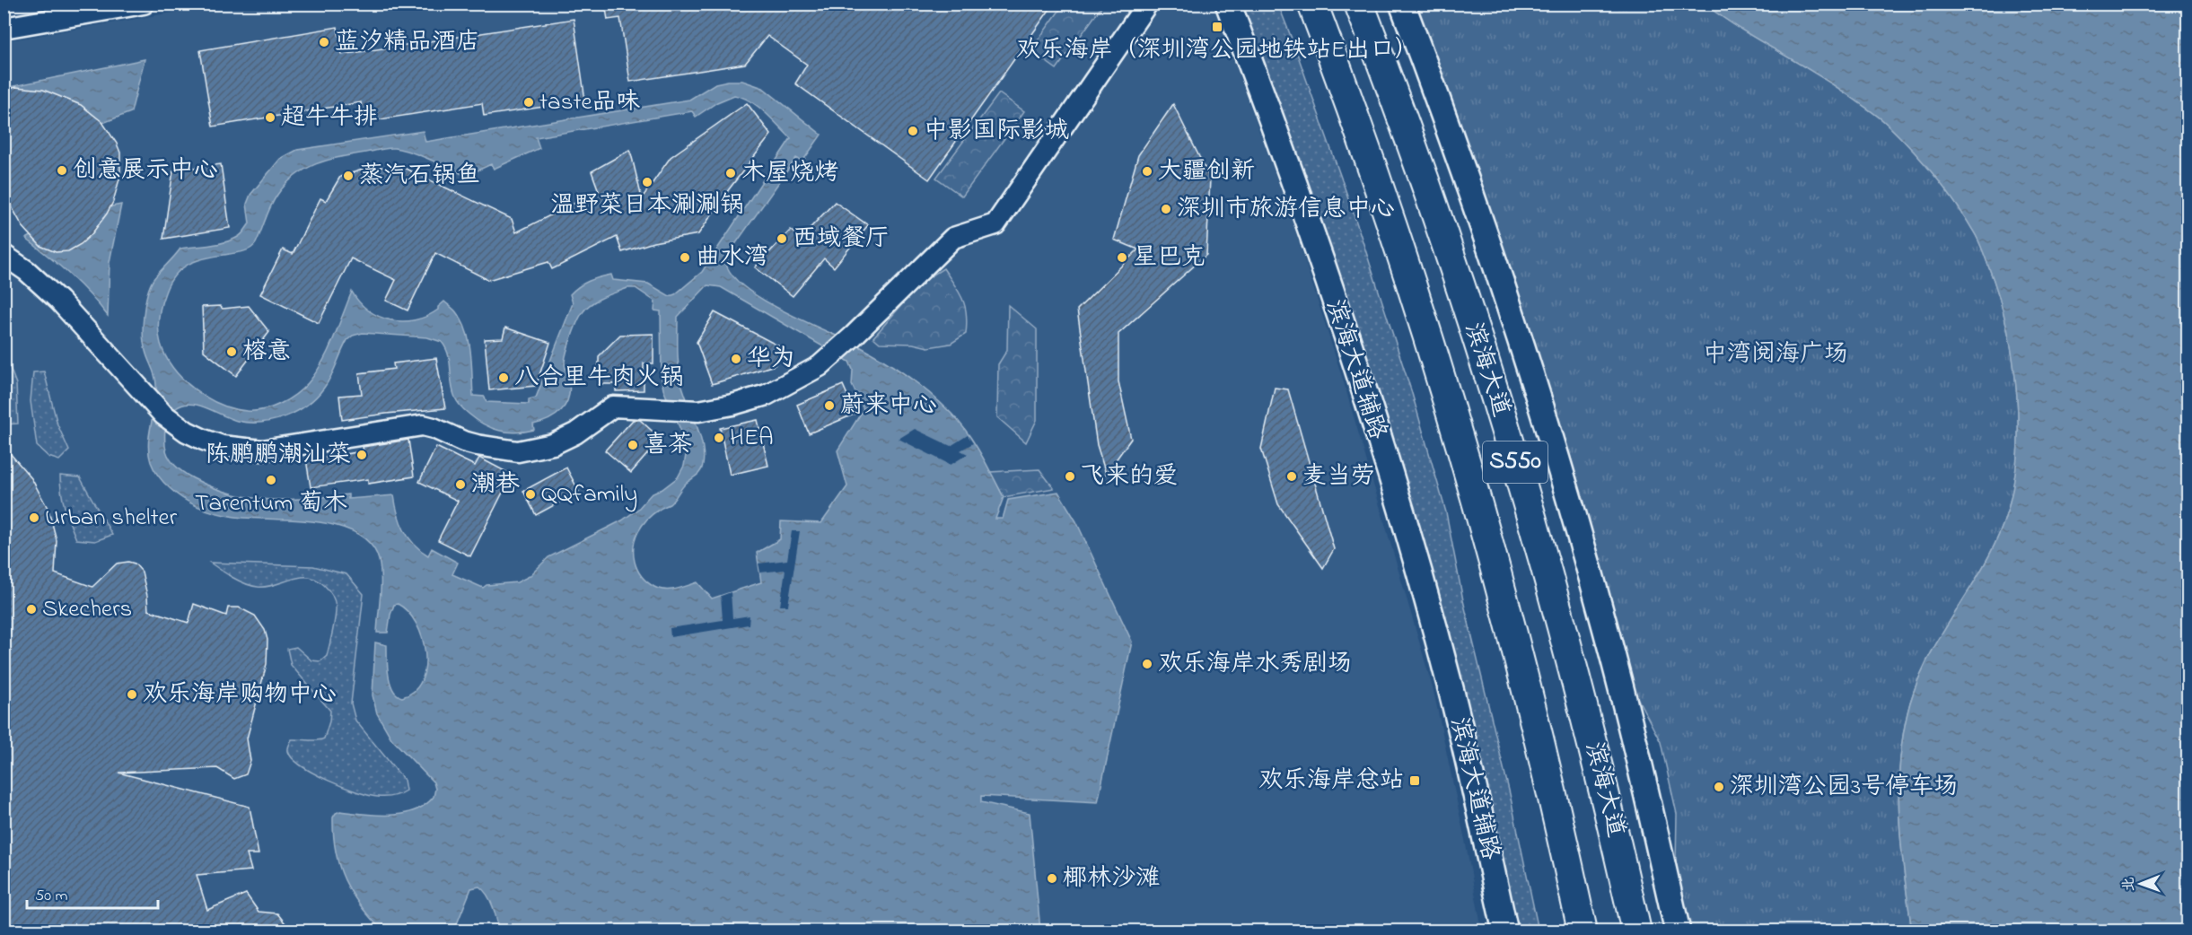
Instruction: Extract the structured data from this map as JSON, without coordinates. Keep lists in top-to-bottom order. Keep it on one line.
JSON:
{"streets":{"highway":["滨海大道","S550"],"main road":["滨海大道辅路"]},"parks":["中湾阅海广场"],"places":{"transit":["欢乐海岸（深圳湾公园地铁站E出口）","欢乐海岸总站"],"other":["蓝汐精品酒店","taste品味","超牛牛排","中影国际影城","创意展示中心","大疆创新","木屋烧烤","蒸汽石锅鱼","温野菜日本涮涮锅","深圳市旅游信息中心","西域餐厅","曲水湾","星巴克","榕意","华为","八合里牛肉火锅","蔚来中心","HEA","喜茶","陈鹏鹏潮汕菜","飞来的爱","麦当劳","Tarentum 萄木","潮巷","QQfamily","Urban shelter","Skechers","欢乐海岸水秀剧场","欢乐海岸购物中心","深圳湾公园3号停车场","椰林沙滩"]},"scale_bar":"50 m","north":"left"}
